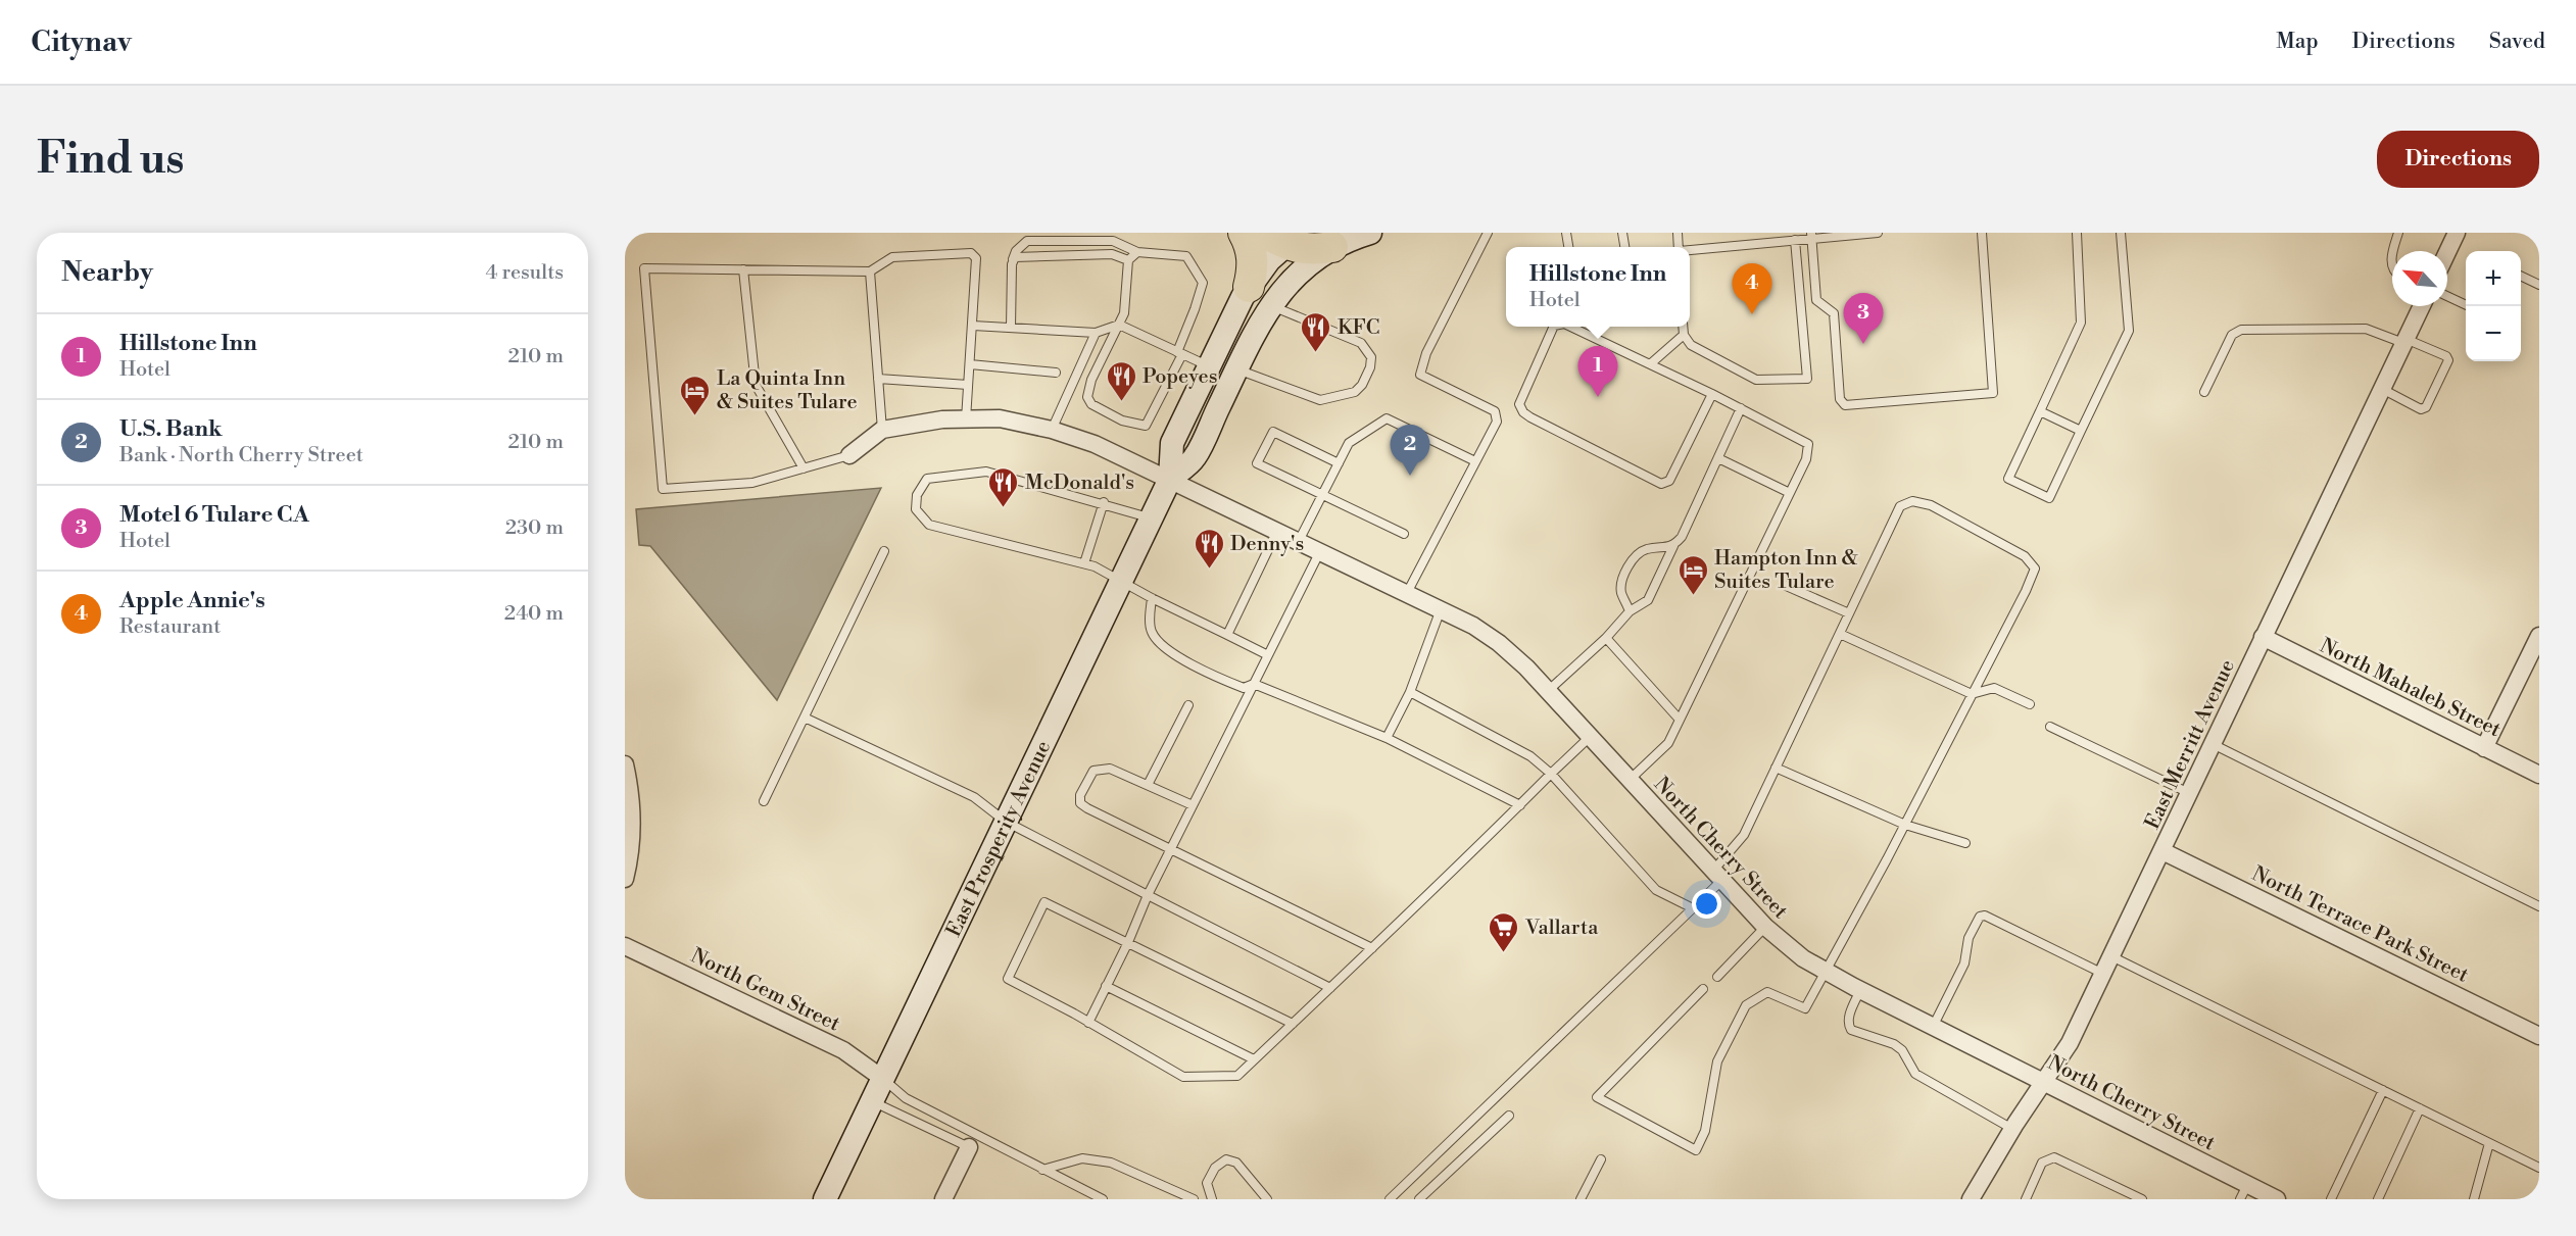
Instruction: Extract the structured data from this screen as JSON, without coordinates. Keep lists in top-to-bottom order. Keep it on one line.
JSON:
{"streets":{"main road":["East Prosperity Avenue"],"street":["North Mahaleb Street","East Merritt Avenue","North Cherry Street","North Terrace Park Street","North Gem Street"]},"crossings":[["North Mahaleb Street","East Merritt Avenue"],["East Merritt Avenue","North Cherry Street"],["East Merritt Avenue","North Terrace Park Street"],["East Prosperity Avenue","North Cherry Street"],["East Prosperity Avenue","North Gem Street"]],"places":{"restaurant":["KFC","Popeyes","McDonald's","Denny's"],"hotel":["La Quinta Inn & Suites Tulare","Hampton Inn & Suites Tulare"],"supermarket":["Vallarta"]},"north":"top left","page":{"header":"Citynav","nav":["Map","Directions","Saved"],"buttons":"Directions","title":"Find us","heading":["Nearby","4 results"],"popup":["Hillstone Inn","Hotel"],"map_buttons":["+","−"],"pins":["4","3","1","2"],"list":[{"mark":"1","name":"Hillstone Inn","note":"Hotel","value":"210 m"},{"mark":"2","name":"U.S. Bank","note":"Bank · North Cherry Street","value":"210 m"},{"mark":"3","name":"Motel 6 Tulare CA","note":"Hotel","value":"230 m"},{"mark":"4","name":"Apple Annie's","note":"Restaurant","value":"240 m"}]}}
